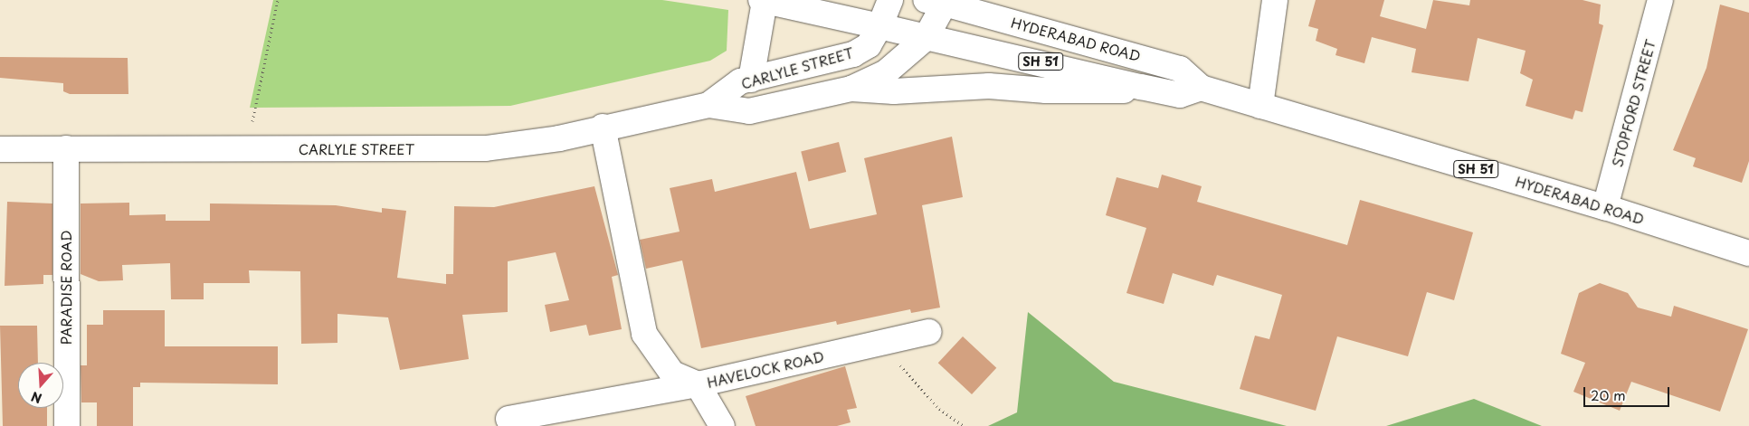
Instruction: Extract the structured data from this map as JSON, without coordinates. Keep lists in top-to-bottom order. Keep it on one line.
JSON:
{"streets":{"main road":["HYDERABAD ROAD","SH 51","CARLYLE STREET","STOPFORD STREET","PARADISE ROAD","HAVELOCK ROAD"]},"crossings":[["HYDERABAD ROAD","SH 51"],["HYDERABAD ROAD","STOPFORD STREET"],["SH 51","CARLYLE STREET"],["CARLYLE STREET","PARADISE ROAD"],["CARLYLE STREET","HAVELOCK ROAD"]],"scale_bar":"20 m","north":"bottom"}
